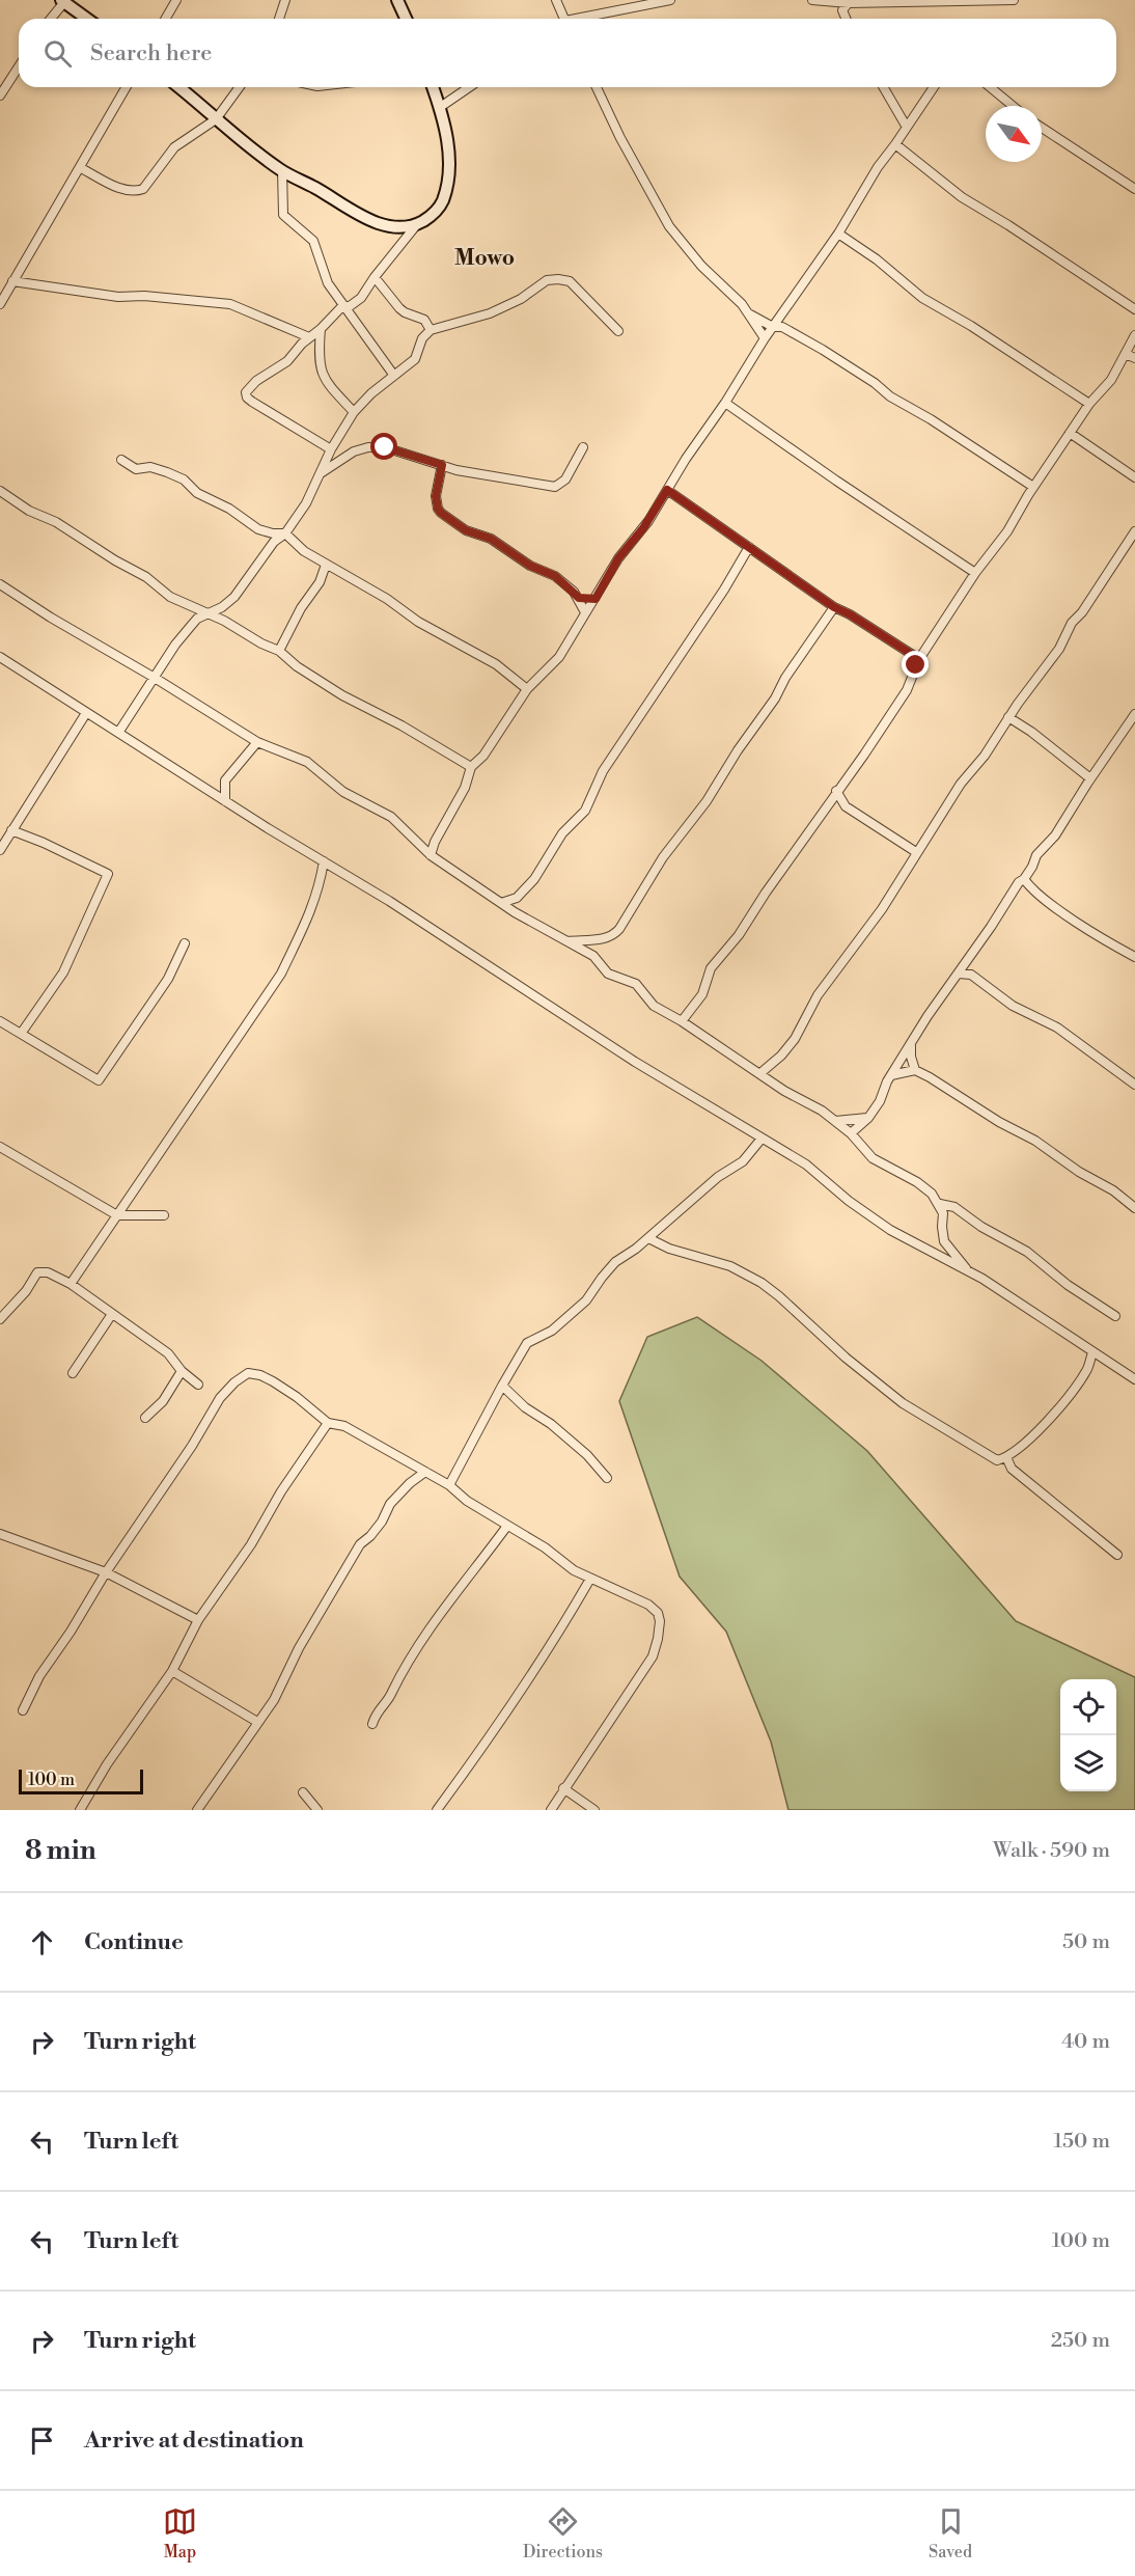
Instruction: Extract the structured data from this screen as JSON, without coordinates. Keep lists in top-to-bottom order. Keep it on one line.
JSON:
{"districts":["Mowo"],"scale_bar":"100 m","north":"bottom right","page":{"search":"Search here","scale":"100 m","heading":["8 min","Walk · 590 m"],"list":[["Continue","50 m"],["Turn right","40 m"],["Turn left","150 m"],["Turn left","100 m"],["Turn right","250 m"],"Arrive at destination"],"nav":["Map","Directions","Saved"]}}
